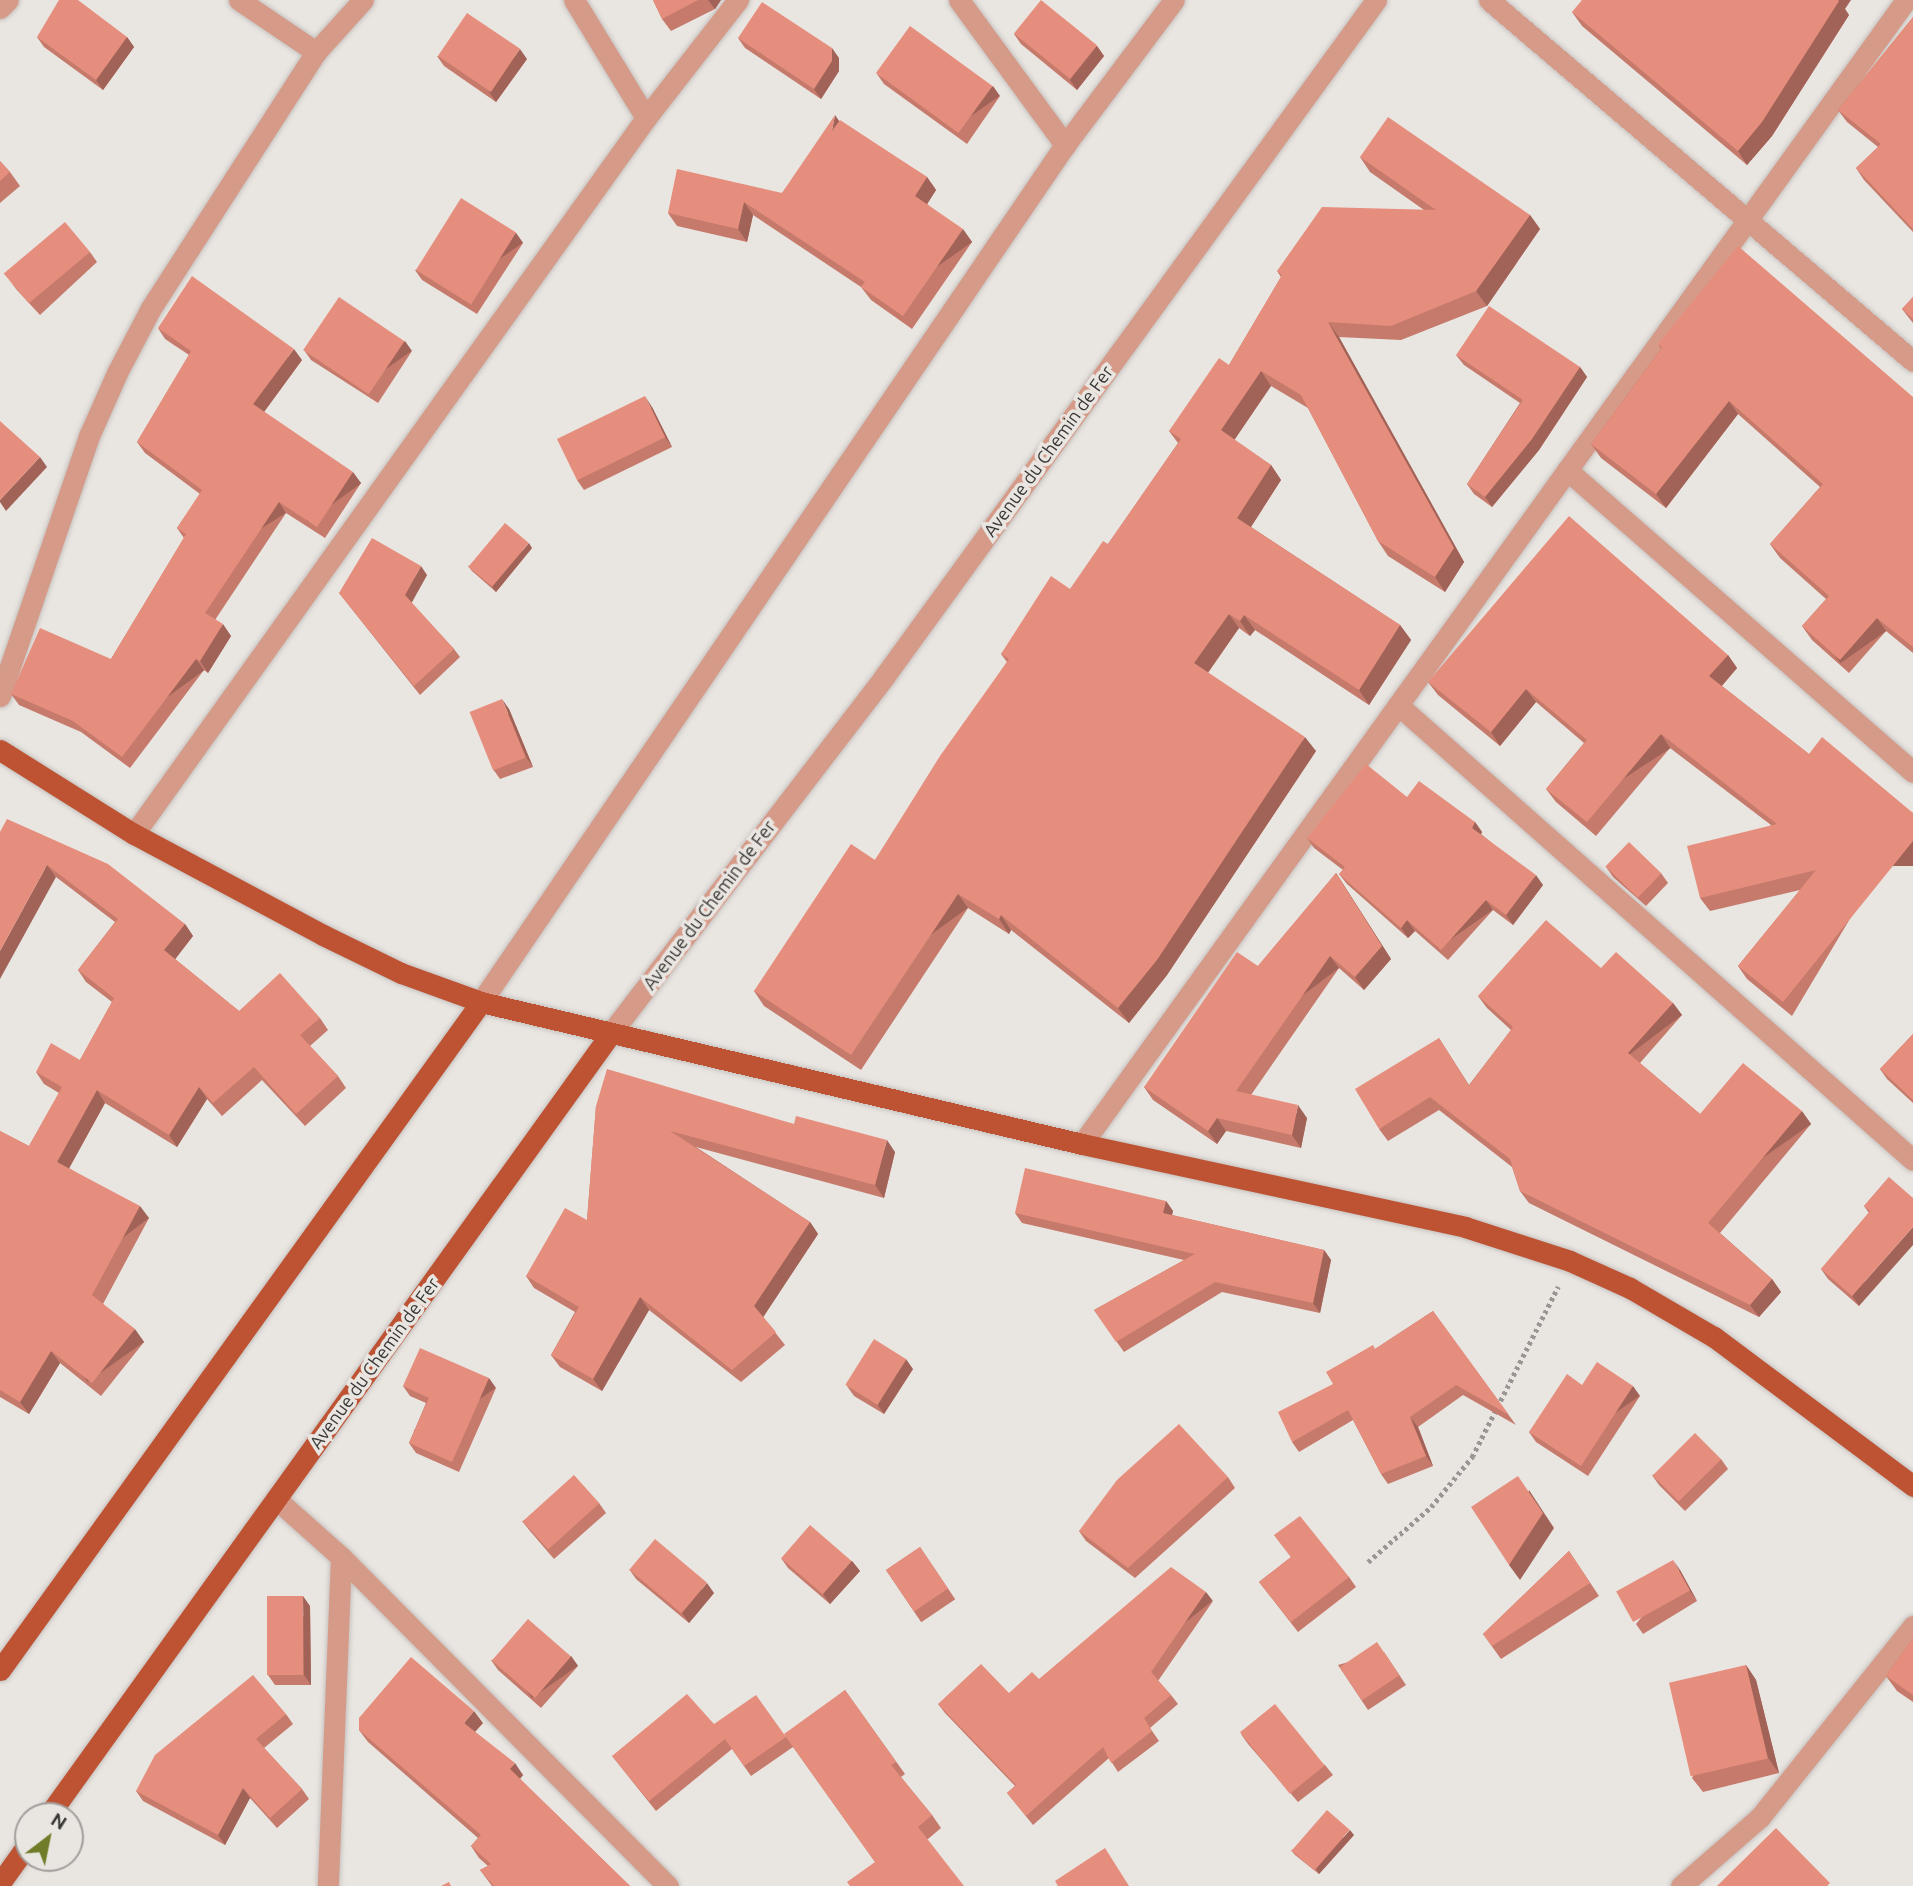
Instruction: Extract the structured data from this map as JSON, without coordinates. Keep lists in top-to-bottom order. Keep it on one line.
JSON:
{"streets":{"main road":["Avenue du Chemin de Fer"]},"north":"top right"}
